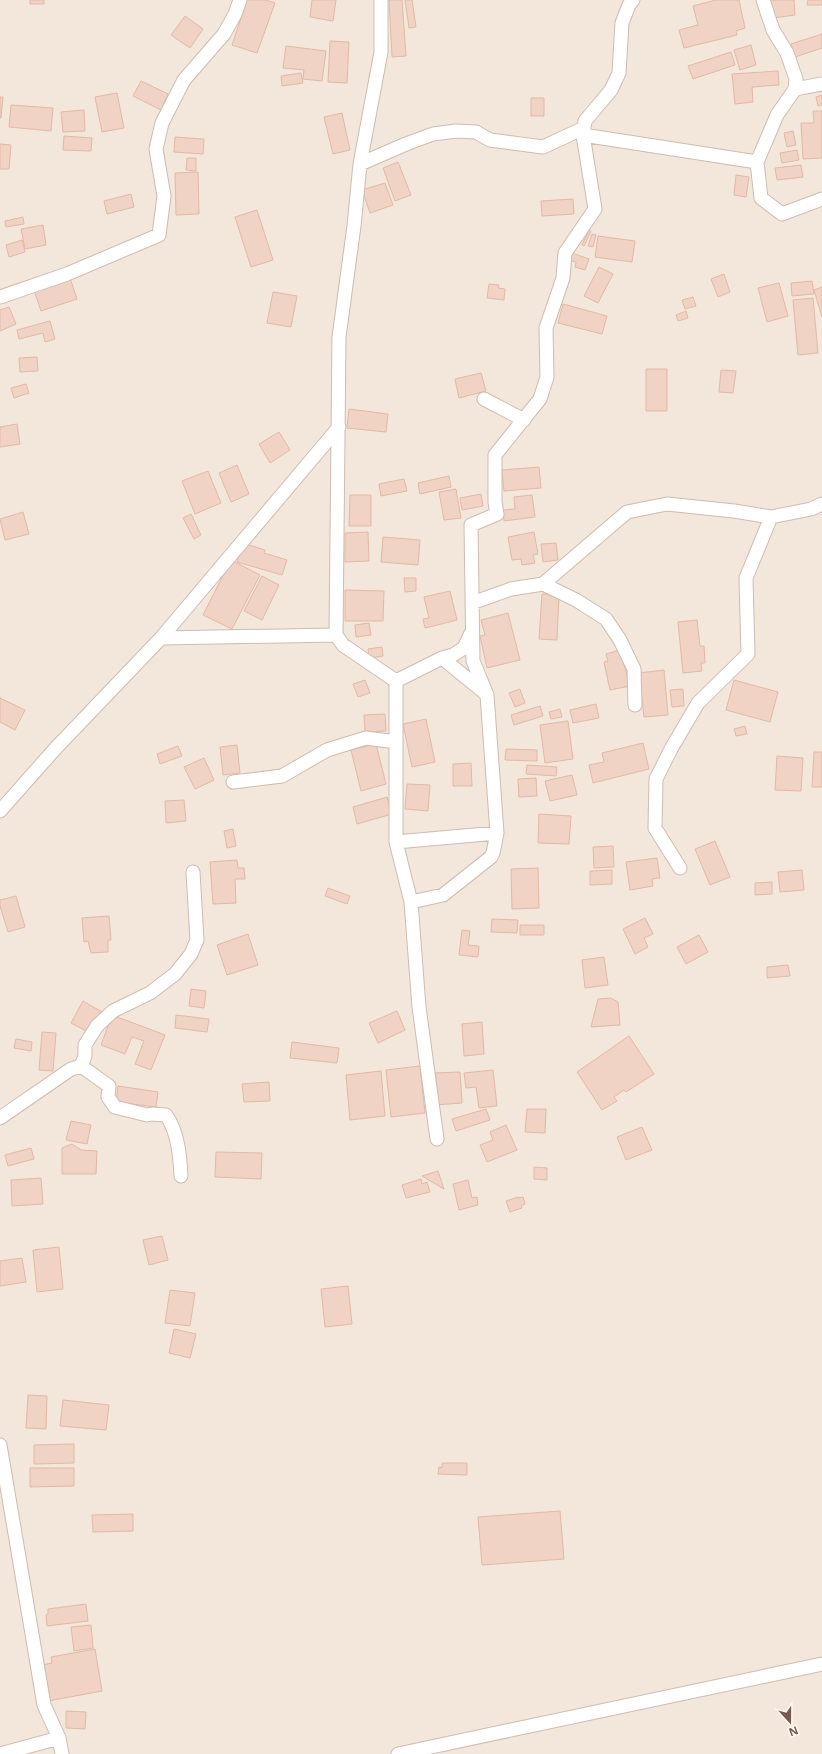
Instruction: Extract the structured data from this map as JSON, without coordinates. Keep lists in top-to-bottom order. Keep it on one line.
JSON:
{"north":"bottom"}
